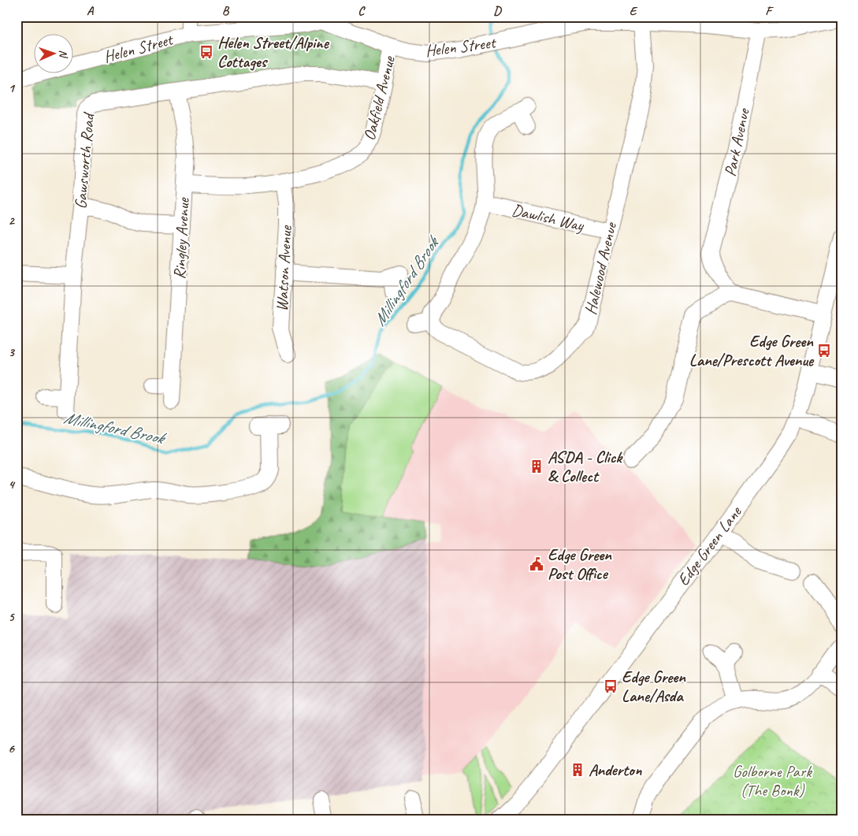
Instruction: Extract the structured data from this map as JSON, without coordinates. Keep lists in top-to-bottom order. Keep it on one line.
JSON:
{"streets":{"street":["Helen Street","Oakfield Avenue","Park Avenue","Gawsworth Road","Dawlish Way","Ringley Avenue","Watson Avenue","Halewood Avenue","Edge Green Lane"]},"crossings":[["Helen Street","Oakfield Avenue"],["Helen Street","Park Avenue"],["Helen Street","Halewood Avenue"],["Oakfield Avenue","Gawsworth Road"],["Oakfield Avenue","Ringley Avenue"],["Oakfield Avenue","Watson Avenue"],["Gawsworth Road","Ringley Avenue"],["Dawlish Way","Halewood Avenue"]],"water":["Millingford Brook"],"parks":["Golborne Park (The Bonk)"],"places":{"bus stop":["Helen Street/Alpine Cottages","Edge Green Lane/Prescott Avenue","Edge Green Lane/Asda"],"building":["ASDA - Click & Collect","Anderton"],"public building":["Edge Green Post Office"]},"north":"right","grid":{"columns":["A","B","C","D","E","F"],"rows":["1","2","3","4","5","6"]}}
